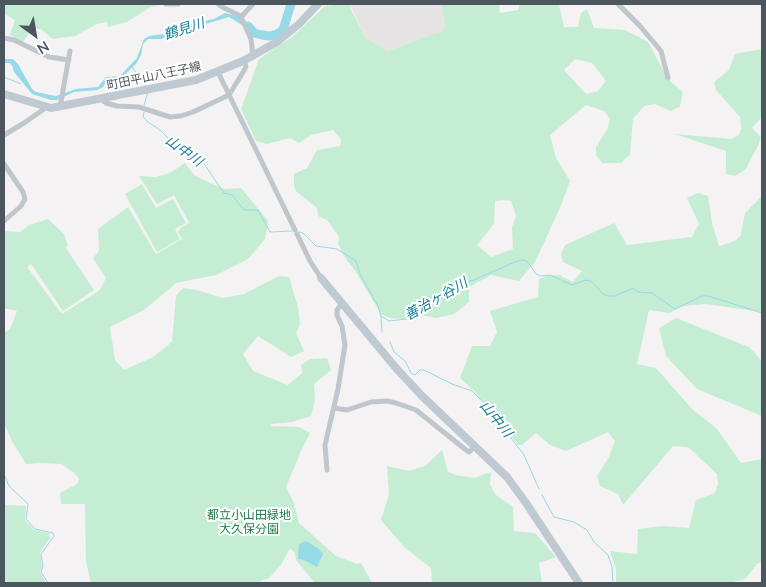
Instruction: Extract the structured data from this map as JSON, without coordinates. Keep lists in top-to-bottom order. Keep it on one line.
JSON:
{"streets":{"street":["町田平山八王子線"]},"water":["鶴見川","山中川","善治ヶ谷川"],"parks":["都立小山田緑地 大久保分園"],"north":"bottom right"}
